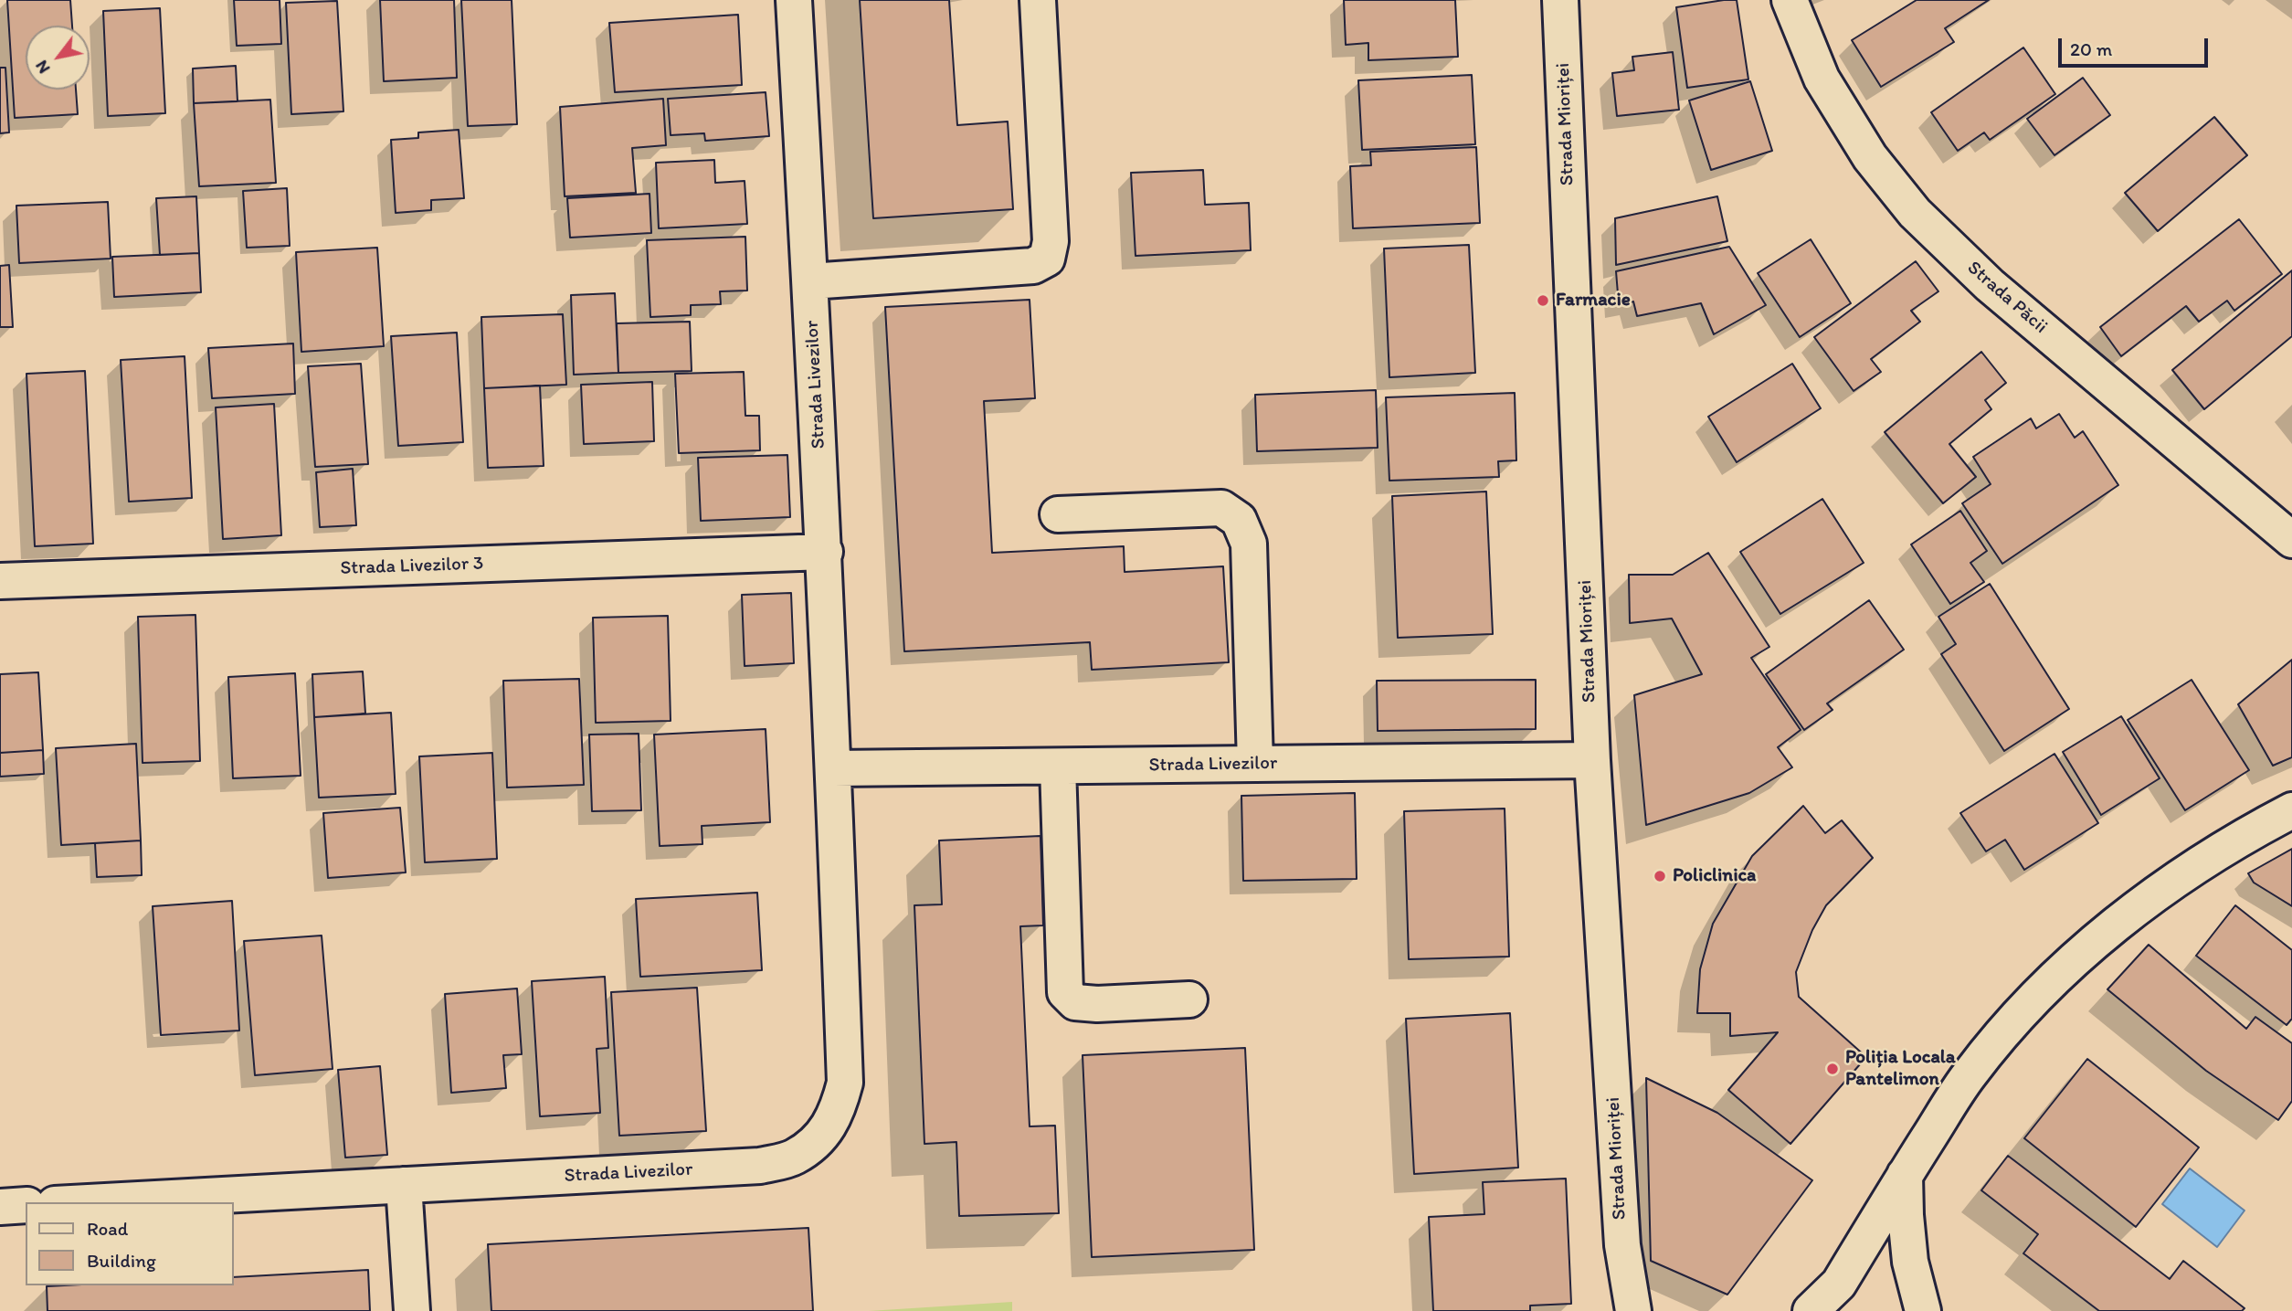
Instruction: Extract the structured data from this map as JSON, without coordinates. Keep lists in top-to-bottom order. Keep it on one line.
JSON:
{"streets":{"street":["Strada Mioriței","Strada Păcii","Strada Livezilor","Strada Livezilor 3"]},"crossings":[["Strada Mioriței","Strada Livezilor"],["Strada Livezilor","Strada Livezilor 3"]],"places":["Farmacie","Policlinica","Poliția Locala Pantelimon"],"legend":["Road","Building"],"scale_bar":"20 m","north":"bottom left"}
